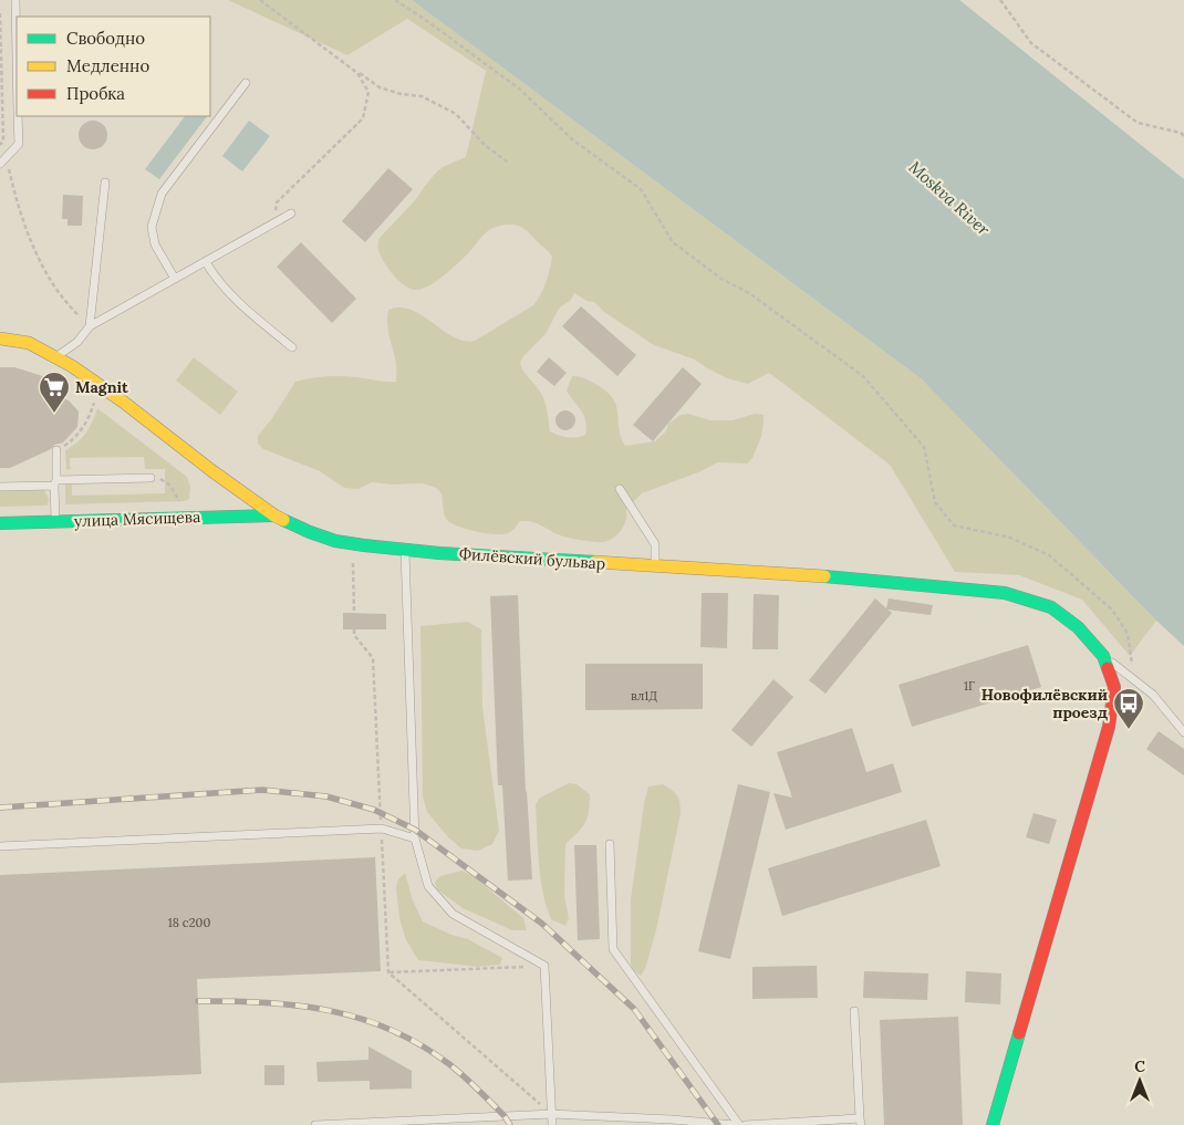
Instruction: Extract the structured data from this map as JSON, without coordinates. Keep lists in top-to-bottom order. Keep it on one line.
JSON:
{"streets":{"street":["улица Мясищева","Филёвский бульвар"]},"crossings":[["улица Мясищева","Филёвский бульвар"]],"water":["Moskva River"],"places":{"supermarket":["Magnit"],"bus stop":["Новофилёвский проезд"]},"house_numbers":["1Г","вл1Д","18 с200"],"legend":["Свободно","Медленно","Пробка"],"north":"top"}
